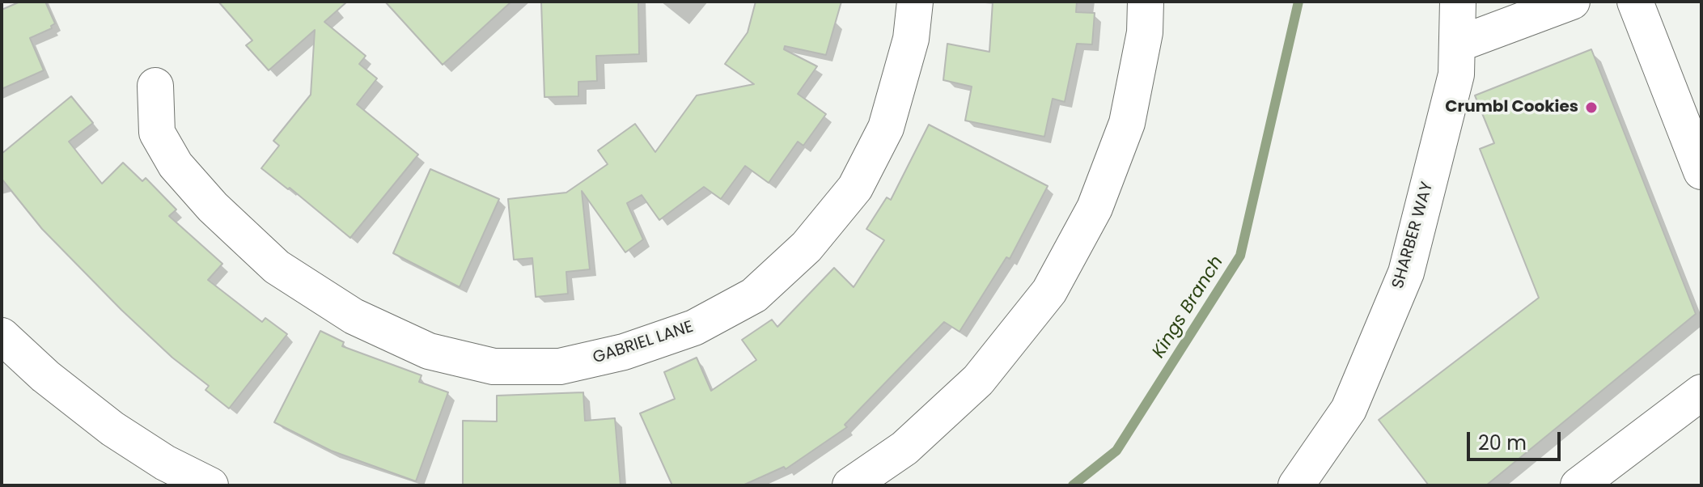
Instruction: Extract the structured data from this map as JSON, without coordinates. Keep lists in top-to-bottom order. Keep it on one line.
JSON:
{"streets":{"street":["SHARBER WAY","GABRIEL LANE"]},"water":["Kings Branch"],"places":["Crumbl Cookies"],"scale_bar":"20 m"}
